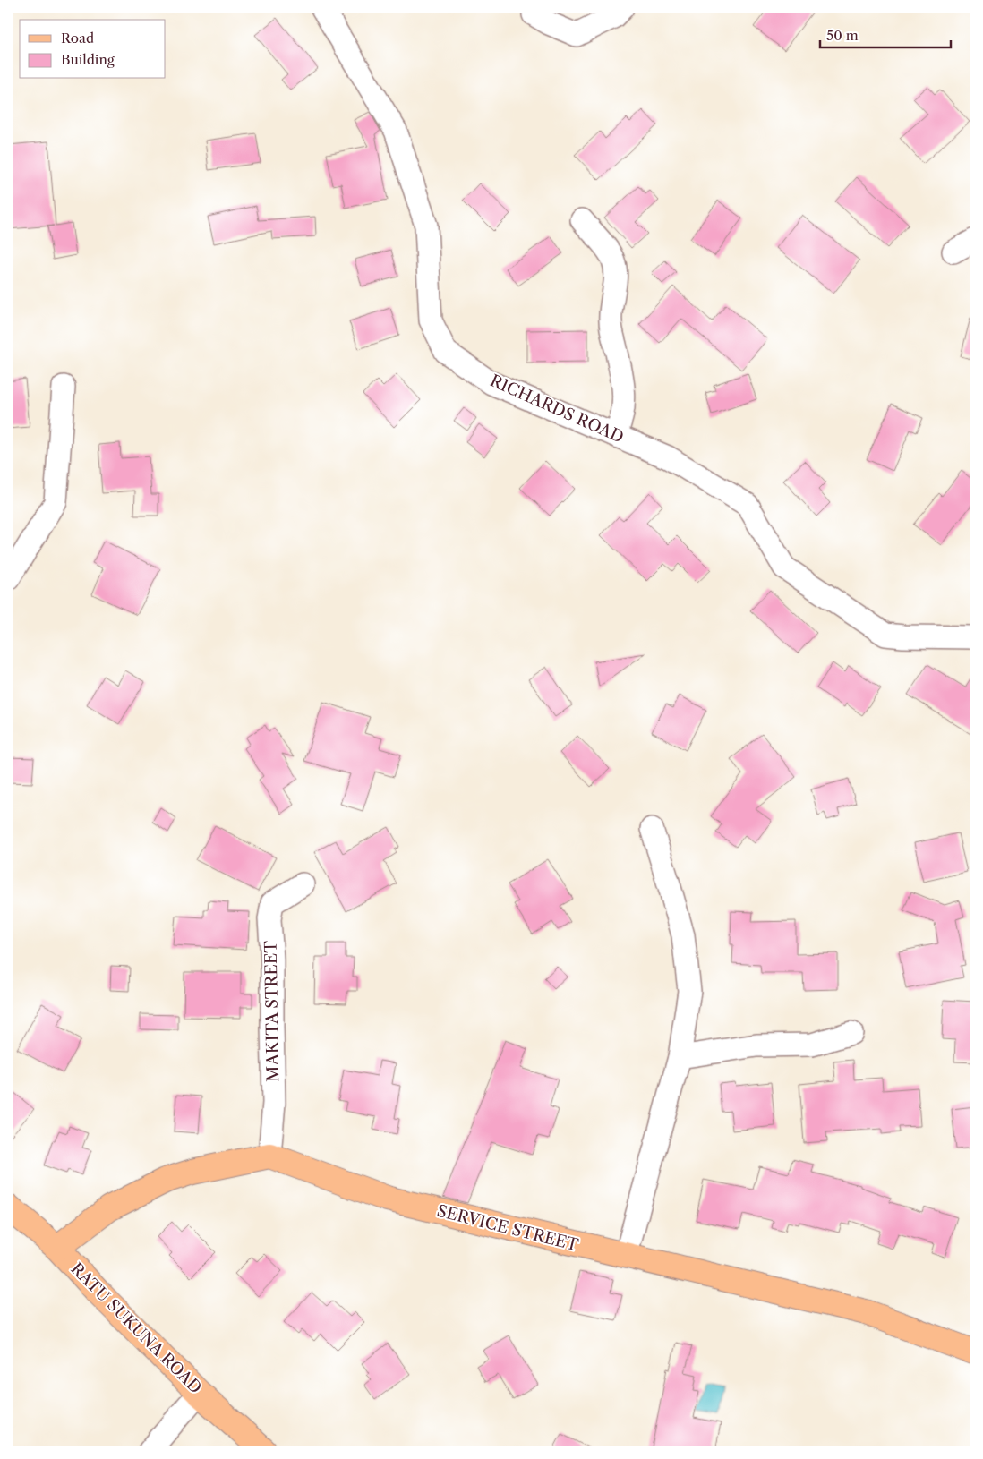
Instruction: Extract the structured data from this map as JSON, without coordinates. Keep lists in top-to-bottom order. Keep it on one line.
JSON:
{"streets":{"main road":["SERVICE STREET","RATU SUKUNA ROAD"],"street":["RICHARDS ROAD","MAKITA STREET"]},"crossings":[["MAKITA STREET","SERVICE STREET"]],"legend":["Road","Building"],"scale_bar":"50 m"}
